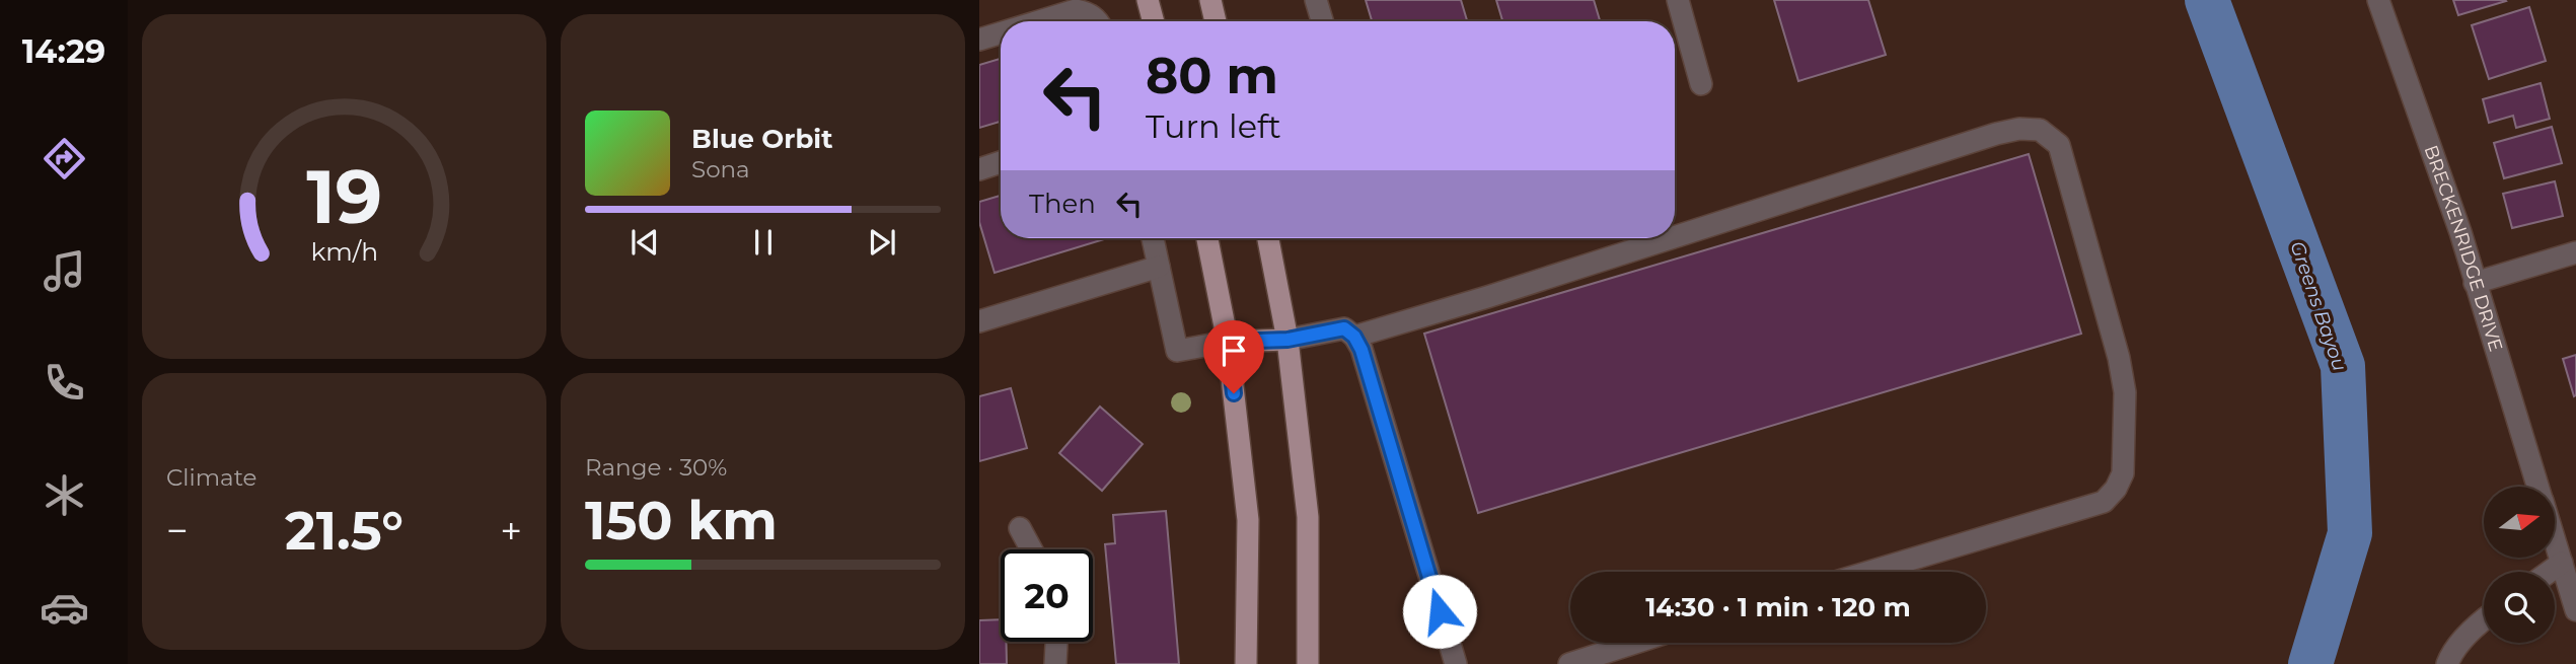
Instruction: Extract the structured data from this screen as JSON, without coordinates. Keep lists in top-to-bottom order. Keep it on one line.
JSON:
{"streets":{"street":["BRECKENRIDGE DRIVE"]},"water":["Greens Bayou"],"north":"right","page":{"tabs":"14:29","turn":["80 m","Turn left"],"song":["Blue Orbit","Sona"],"then":"Then","tile":["Climate",["Range · 30%","150 km"]],"heat":["−","21.5°","+"],"limit":"20","trip":"14:30 · 1 min · 120 m","gauge":["19","km/h"]}}
